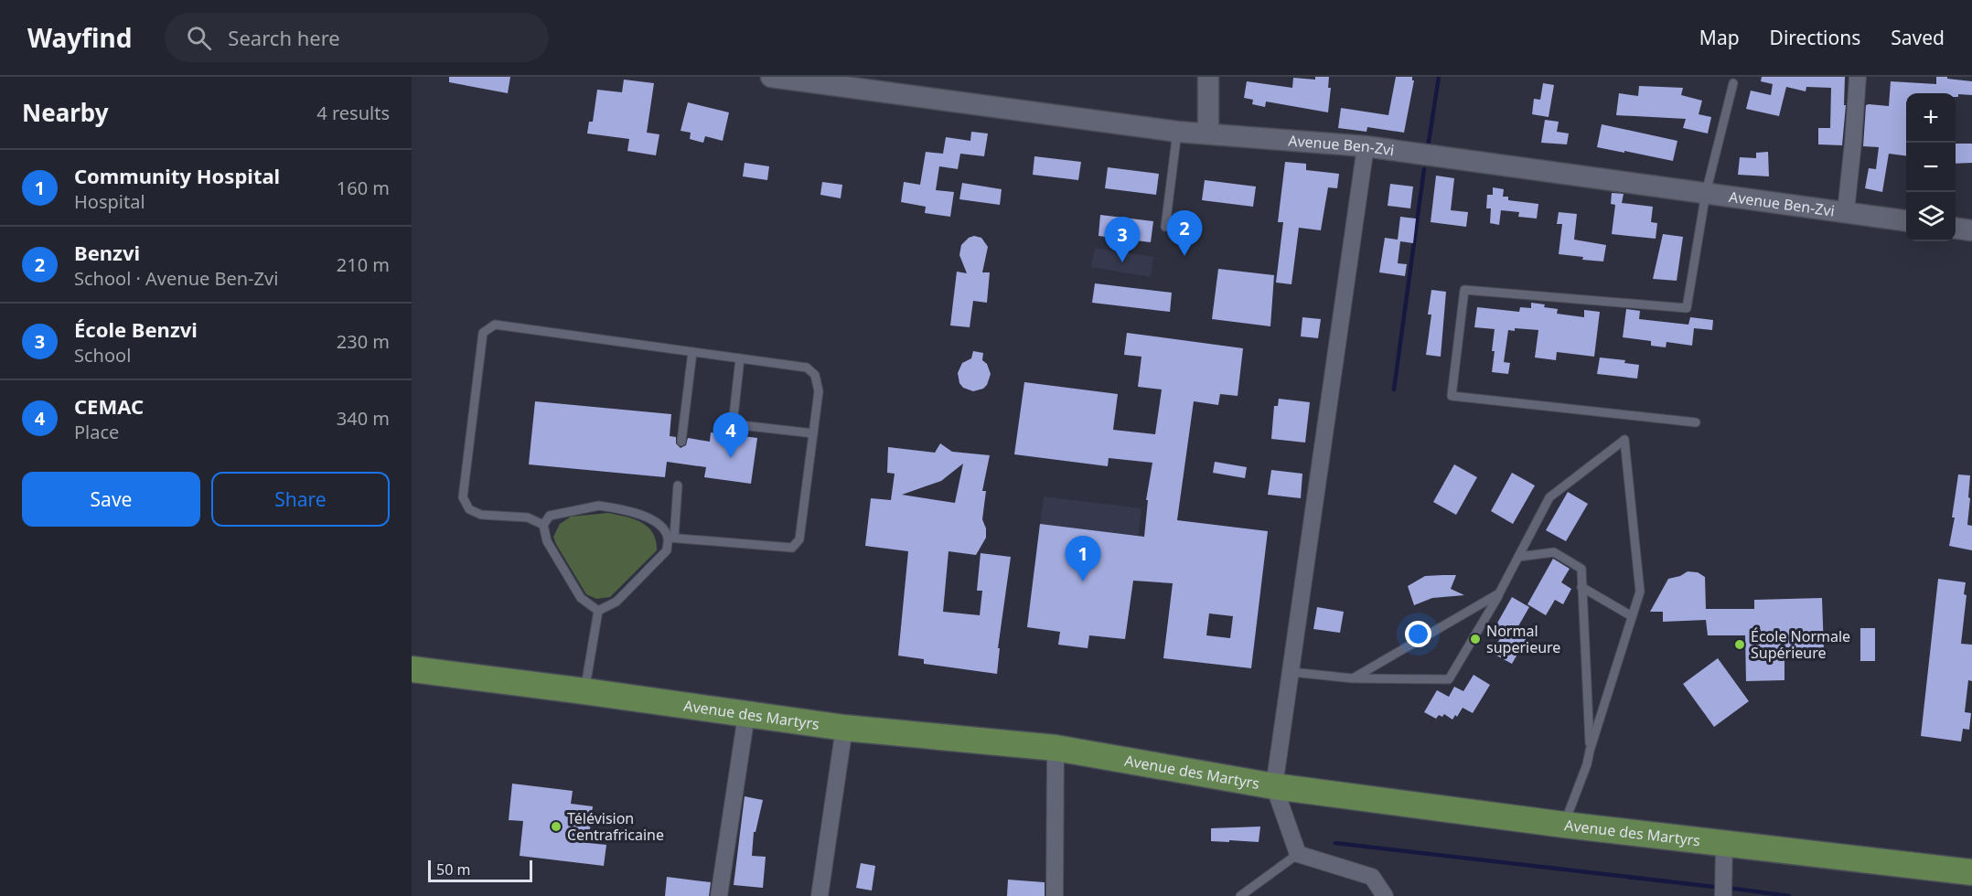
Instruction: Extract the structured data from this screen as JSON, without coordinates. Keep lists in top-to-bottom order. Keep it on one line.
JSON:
{"streets":{"main road":["Avenue des Martyrs"],"street":["Avenue Ben-Zvi"]},"places":["Normal superieure","École Normale Supérieure","Télévision Centrafricaine"],"scale_bar":"50 m","page":{"header":"Wayfind","search":"Search here","nav":["Map","Directions","Saved"],"heading":["Nearby","4 results"],"map_buttons":["+","−"],"list":[{"mark":"1","name":"Community Hospital","note":"Hospital","value":"160 m"},{"mark":"2","name":"Benzvi","note":"School · Avenue Ben-Zvi","value":"210 m"},{"mark":"3","name":"École Benzvi","note":"School","value":"230 m"},{"mark":"4","name":"CEMAC","note":"Place","value":"340 m"}],"pins":["2","3","4","1"],"buttons":["Save","Share"],"scale":"50 m"}}
